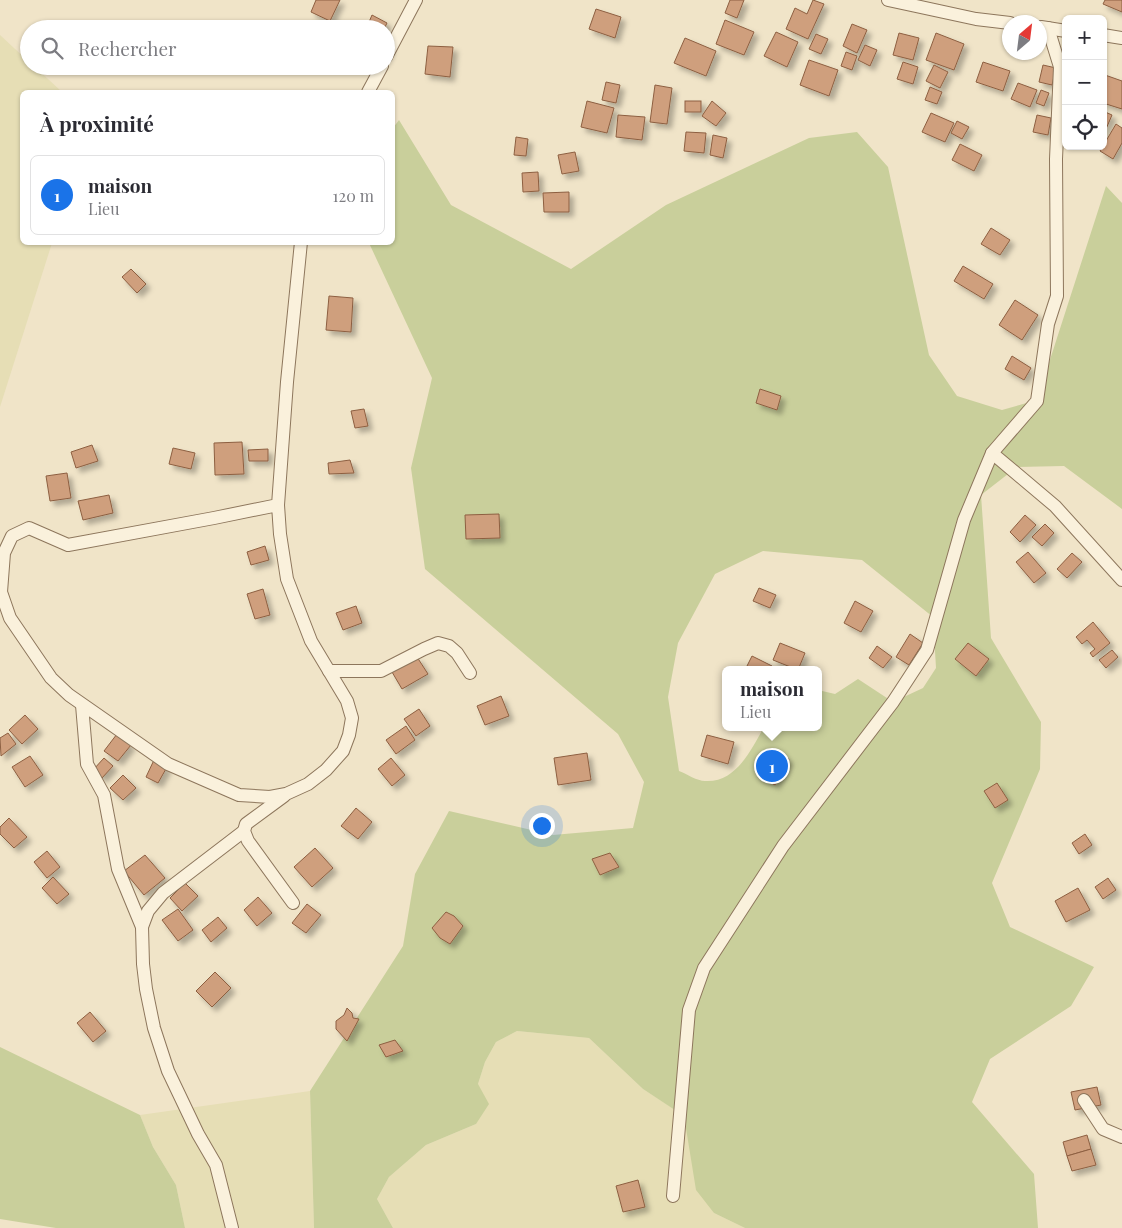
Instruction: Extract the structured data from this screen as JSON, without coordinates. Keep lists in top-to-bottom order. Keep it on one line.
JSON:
{"north":"top right","page":{"map_buttons":["+","−"],"search":"Rechercher","heading":"À proximité","list":[{"mark":"1","name":"maison","note":"Lieu","value":"120 m"}],"popup":["maison","Lieu"],"pins":"1"}}
